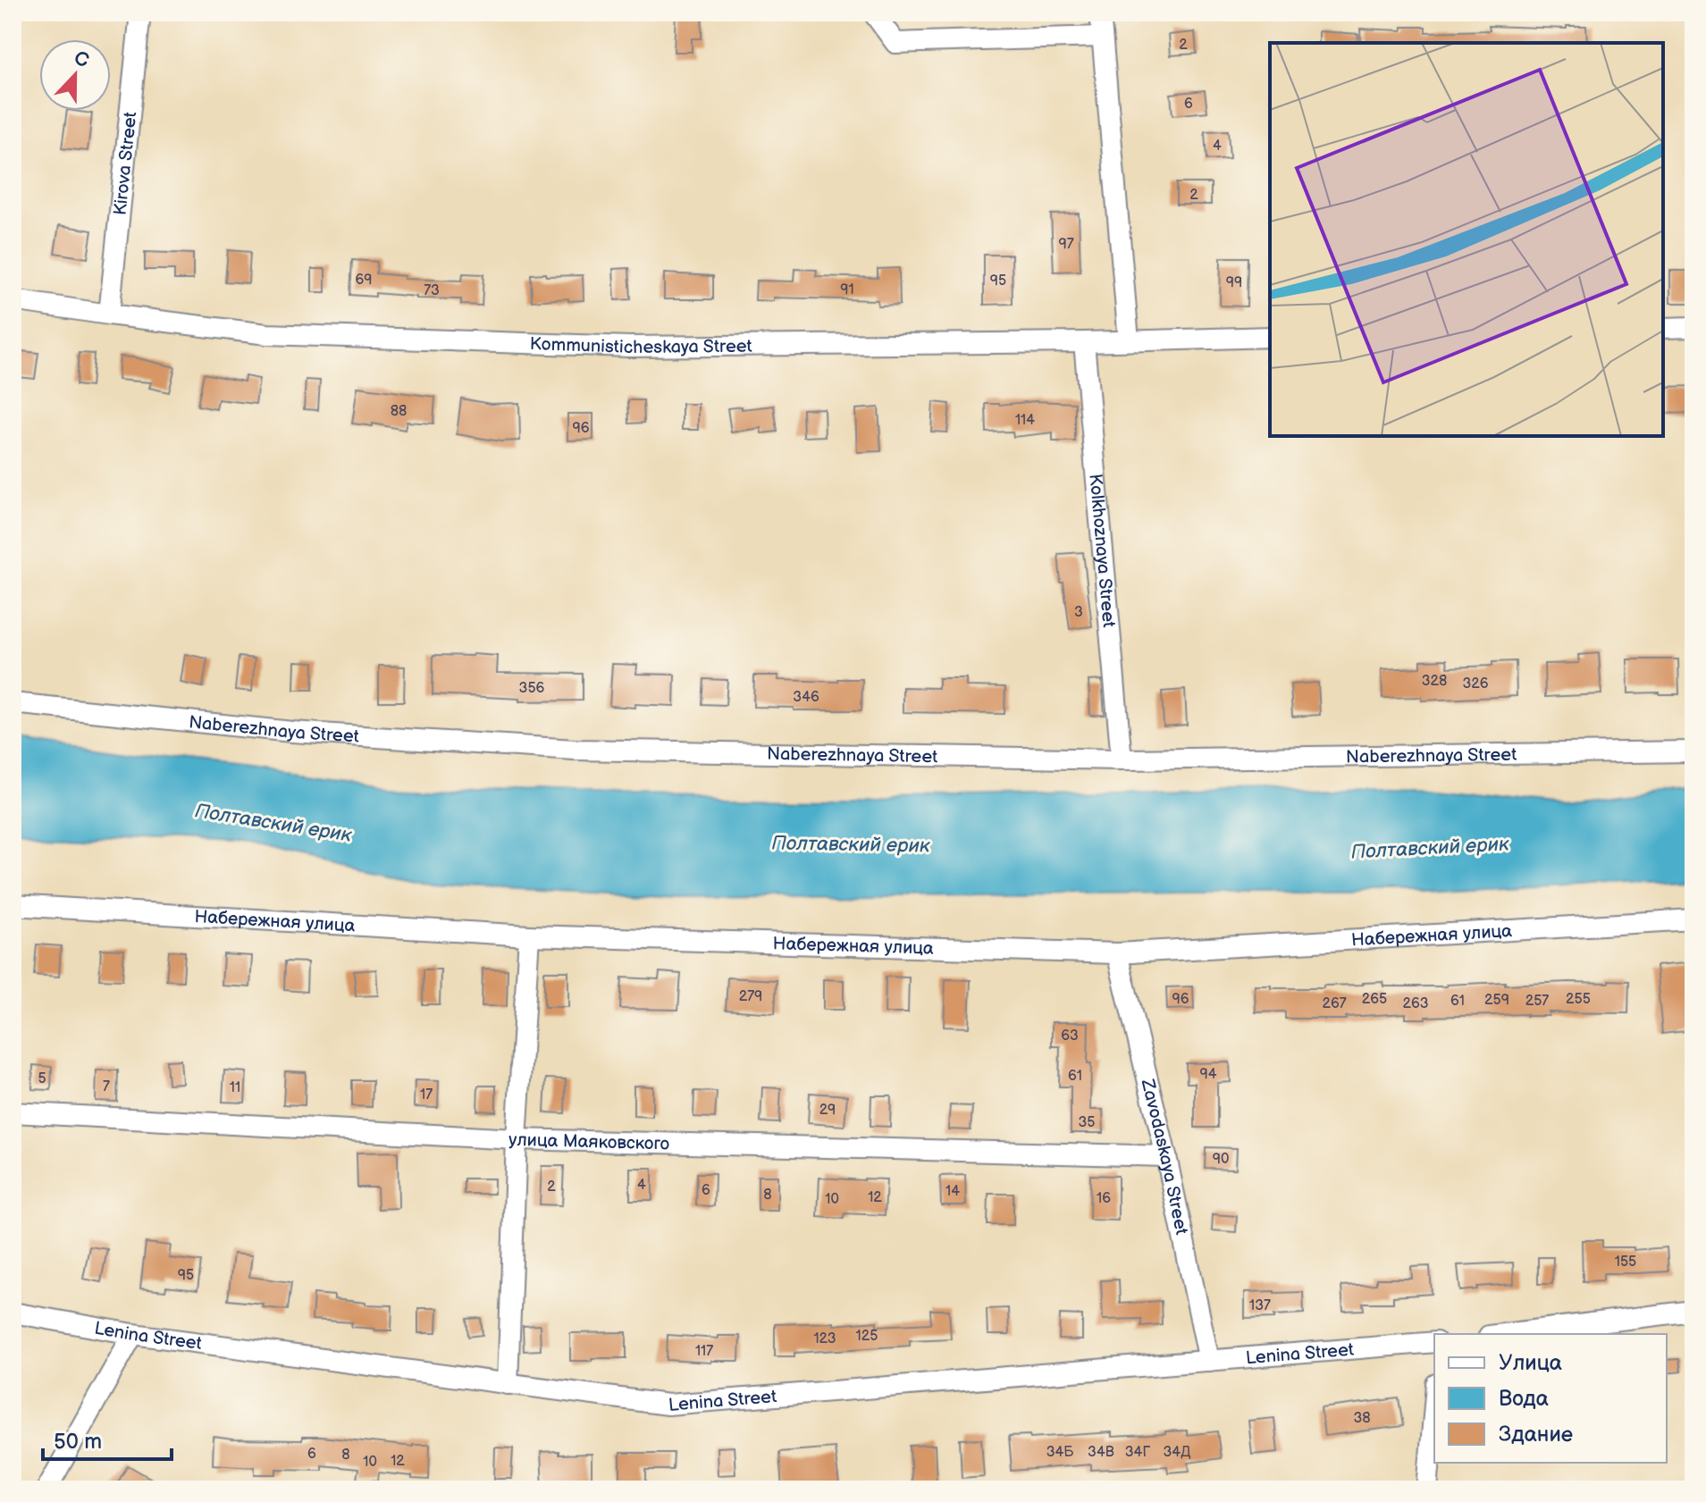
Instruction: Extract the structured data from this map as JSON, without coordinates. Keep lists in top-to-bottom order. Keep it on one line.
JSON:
{"streets":{"street":["Kirova Street","Kommunisticheskaya Street","Kolkhoznaya Street","Naberezhnaya Street","Набережная улица","улица Маяковского","Zavodaskaya Street","Lenina Street"]},"crossings":[["Kirova Street","Kommunisticheskaya Street"],["Kommunisticheskaya Street","Kolkhoznaya Street"],["Kolkhoznaya Street","Naberezhnaya Street"],["Набережная улица","Zavodaskaya Street"],["улица Маяковского","Zavodaskaya Street"],["Zavodaskaya Street","Lenina Street"]],"water":["Полтавский ерик"],"house_numbers":["2","6","4","2","97","69","95","99","91","73","88","114","96","3","328","326","356","346","279","96","265","255","259","61","257","267","263","63","94","61","5","7","11","17","29","35","90","4","2","6","14","8","12","16","10","155","95","137","125","123","117","38","34Б","34В","34Г","34Д","6","8","12","10"],"legend":["Улица","Вода","Здание"],"scale_bar":"50 m","north":"top"}
